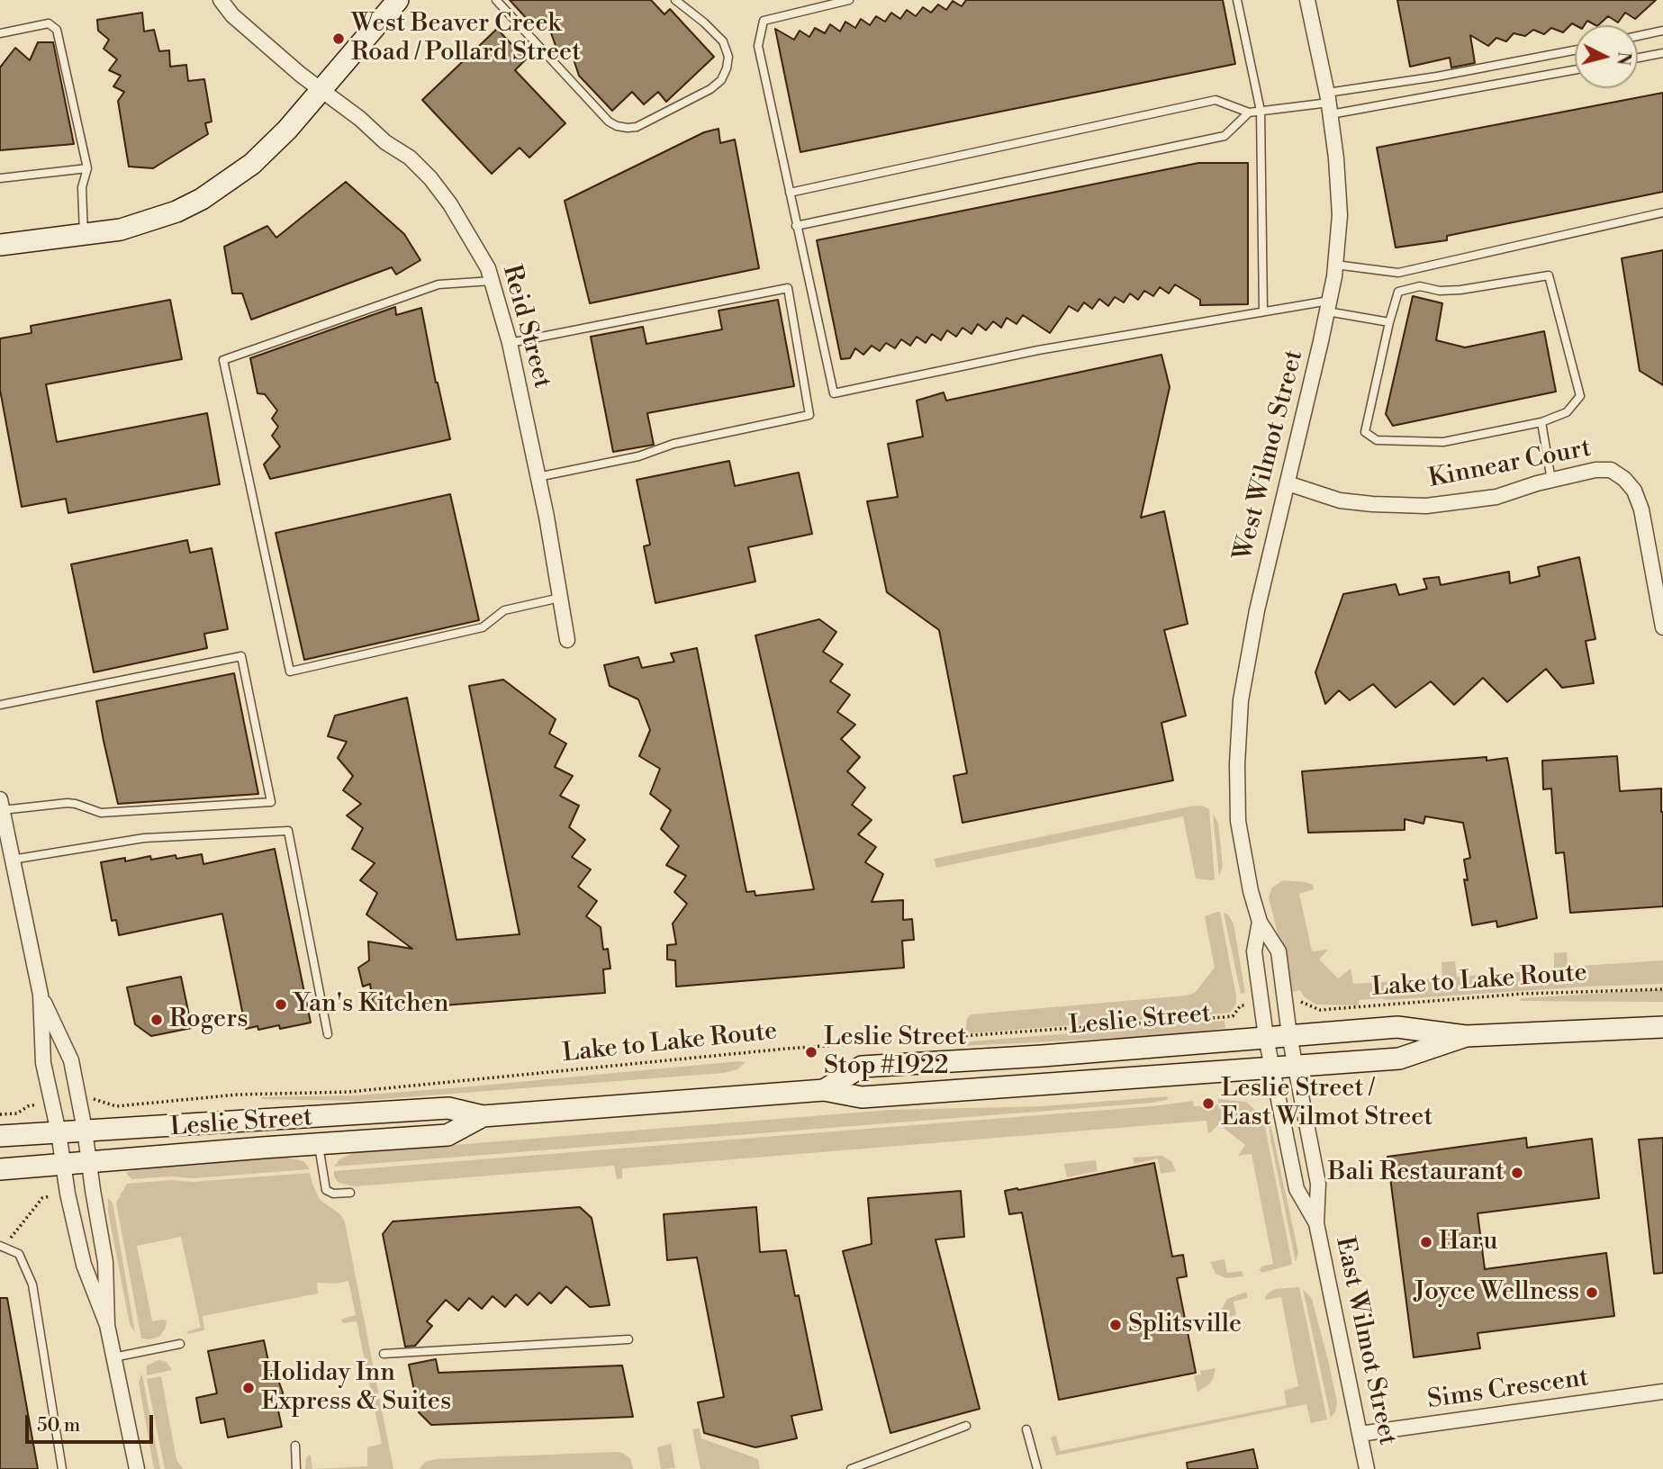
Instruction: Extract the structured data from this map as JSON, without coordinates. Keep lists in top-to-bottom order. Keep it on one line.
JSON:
{"streets":{"main road":["Leslie Street"],"street":["Reid Street","West Wilmot Street","Kinnear Court","East Wilmot Street","Sims Crescent"],"path":["Lake to Lake Route"]},"crossings":[["West Wilmot Street","Kinnear Court"],["West Wilmot Street","Leslie Street"],["West Wilmot Street","East Wilmot Street"],["Leslie Street","East Wilmot Street"],["East Wilmot Street","Sims Crescent"]],"places":["West Beaver Creek Road / Pollard Street","Yan's Kitchen","Rogers","Leslie Street Stop #1922","Leslie Street / East Wilmot Street","Bali Restaurant","Haru","Joyce Wellness","Splitsville","Holiday Inn Express & Suites"],"scale_bar":"50 m","north":"right"}
